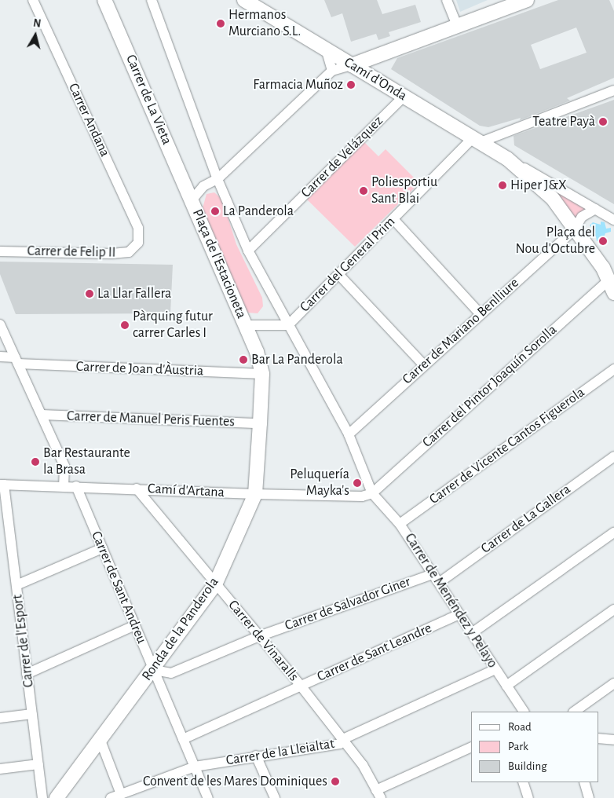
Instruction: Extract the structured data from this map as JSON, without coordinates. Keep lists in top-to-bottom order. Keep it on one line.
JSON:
{"streets":{"street":["Camí d'Onda","Carrer de La Vieta","Carrer Andana","Carrer de Velázquez","Carrer de Felip II","Plaça de l'Estacioneta","Carrer del General Prim","Carrer de Mariano Benlliure","Carrer de Joan d'Àustria","Carrer del Pintor Joaquín Sorolla","Carrer de Manuel Peris Fuentes","Carrer de Vicente Cantos Figuerola","Camí d'Artana","Carrer de La Gallera","Carrer de Sant Andreu","Carrer de Menéndez y Pelayo","Carrer de Salvador Giner","Ronda de la Panderola","Carrer de l'Esport","Carrer de Vinaralls","Carrer de Sant Leandre","Carrer de la Lleialtat"]},"crossings":[["Camí d'Onda","Carrer de Velázquez"],["Camí d'Onda","Carrer del General Prim"],["Camí d'Onda","Carrer de Mariano Benlliure"],["Carrer de La Vieta","Plaça de l'Estacioneta"],["Carrer Andana","Carrer de Felip II"],["Plaça de l'Estacioneta","Carrer del General Prim"],["Plaça de l'Estacioneta","Ronda de la Panderola"],["Carrer de Joan d'Àustria","Ronda de la Panderola"],["Carrer del Pintor Joaquín Sorolla","Camí d'Artana"],["Carrer del Pintor Joaquín Sorolla","Carrer de Menéndez y Pelayo"],["Carrer de Manuel Peris Fuentes","Ronda de la Panderola"],["Carrer de Vicente Cantos Figuerola","Carrer de Menéndez y Pelayo"],["Camí d'Artana","Carrer de Sant Andreu"],["Camí d'Artana","Carrer de Menéndez y Pelayo"],["Camí d'Artana","Ronda de la Panderola"],["Camí d'Artana","Carrer de l'Esport"],["Camí d'Artana","Carrer de Vinaralls"],["Carrer de La Gallera","Carrer de Menéndez y Pelayo"],["Carrer de Sant Andreu","Carrer de Salvador Giner"],["Carrer de Sant Andreu","Ronda de la Panderola"],["Carrer de Sant Andreu","Carrer de Sant Leandre"],["Carrer de Sant Andreu","Carrer de la Lleialtat"],["Carrer de Menéndez y Pelayo","Carrer de Salvador Giner"],["Carrer de Menéndez y Pelayo","Carrer de Sant Leandre"],["Carrer de Menéndez y Pelayo","Carrer de la Lleialtat"],["Carrer de Salvador Giner","Ronda de la Panderola"],["Carrer de Salvador Giner","Carrer de Vinaralls"],["Ronda de la Panderola","Carrer de Vinaralls"],["Carrer de Vinaralls","Carrer de Sant Leandre"],["Carrer de Vinaralls","Carrer de la Lleialtat"]],"places":["Hermanos Murciano S.L.","Farmacia Muñoz","Teatre Payà","Hiper J&X","Poliesportiu Sant Blai","La Panderola","Plaça del Nou d'Octubre","La Llar Fallera","Pàrquing futur carrer Carles I","Bar La Panderola","Bar Restaurante la Brasa","Peluquería Mayka's","Convent de les Mares Dominiques"],"legend":["Road","Park","Building"],"north":"top"}
